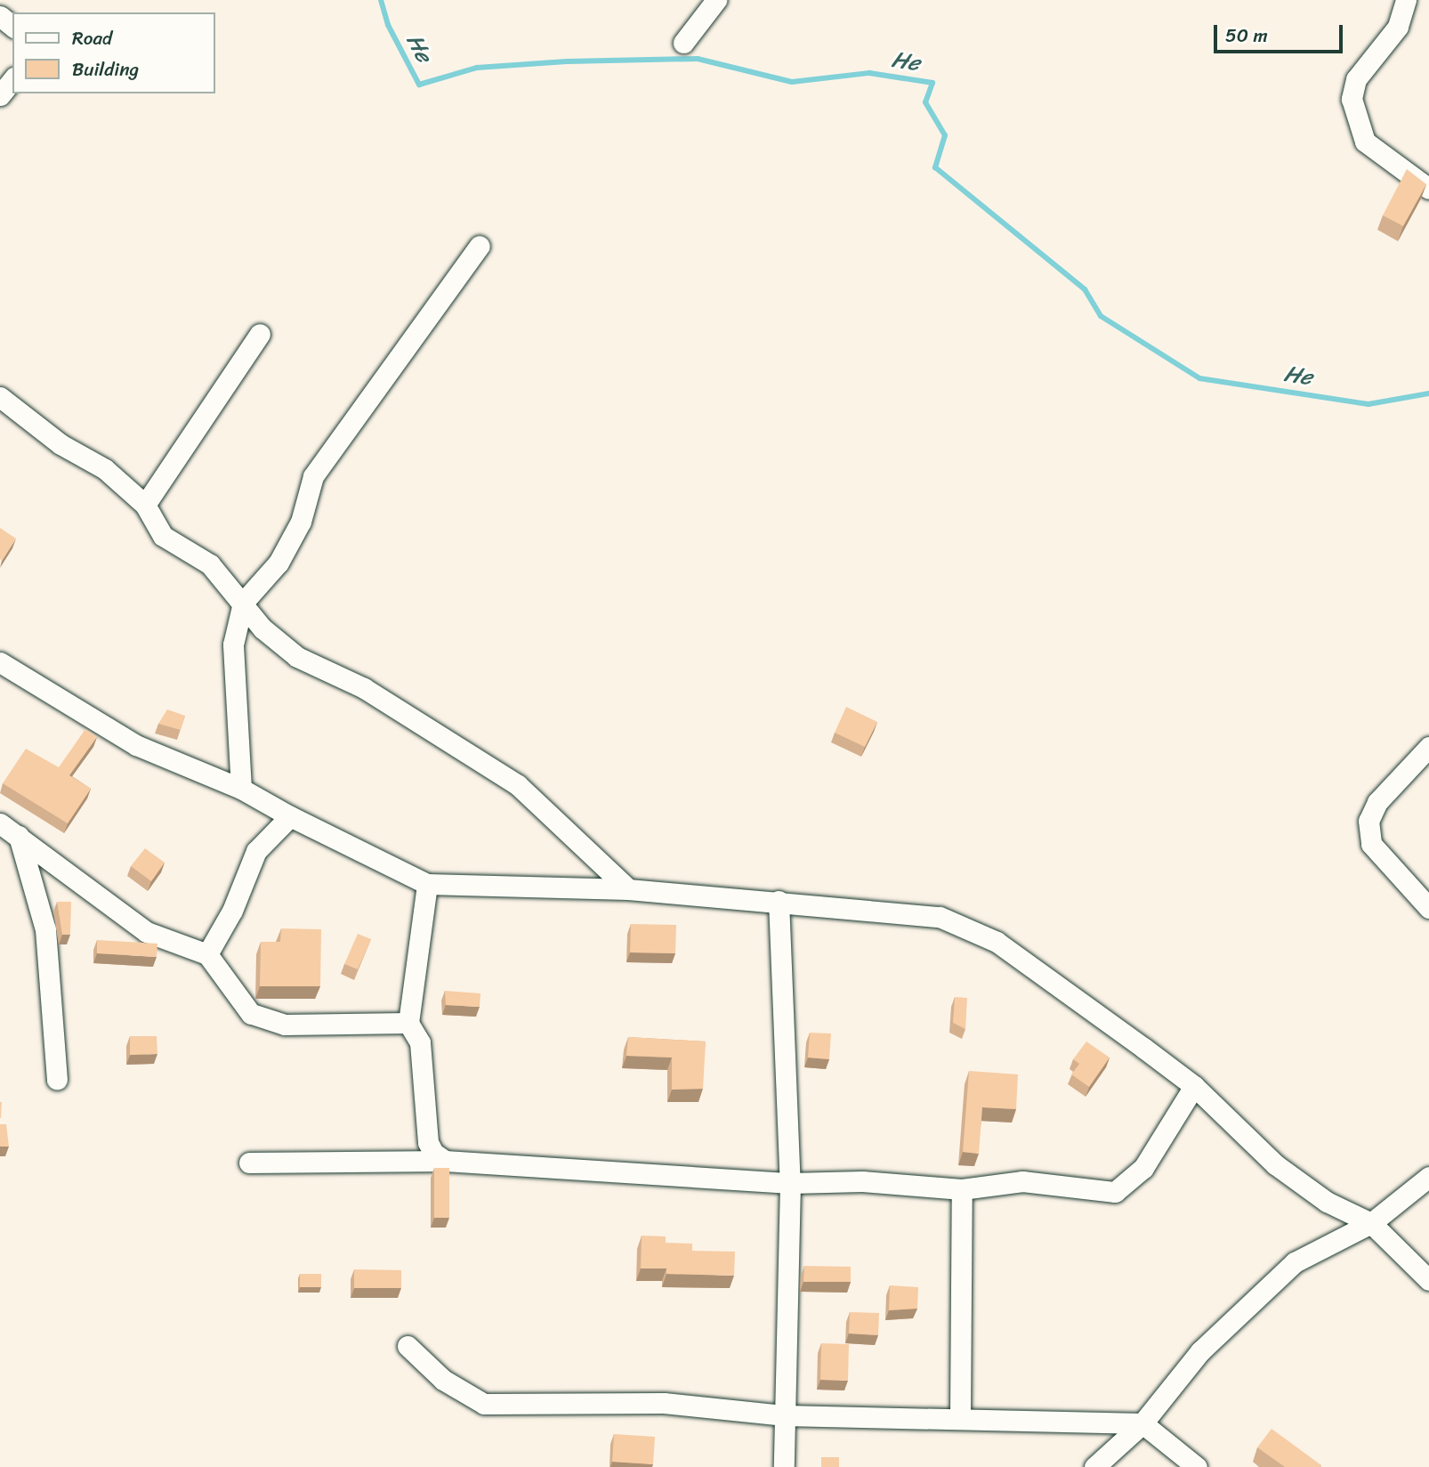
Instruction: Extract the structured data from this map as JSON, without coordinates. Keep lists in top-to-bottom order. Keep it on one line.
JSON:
{"water":["He"],"legend":["Road","Building"],"scale_bar":"50 m"}
